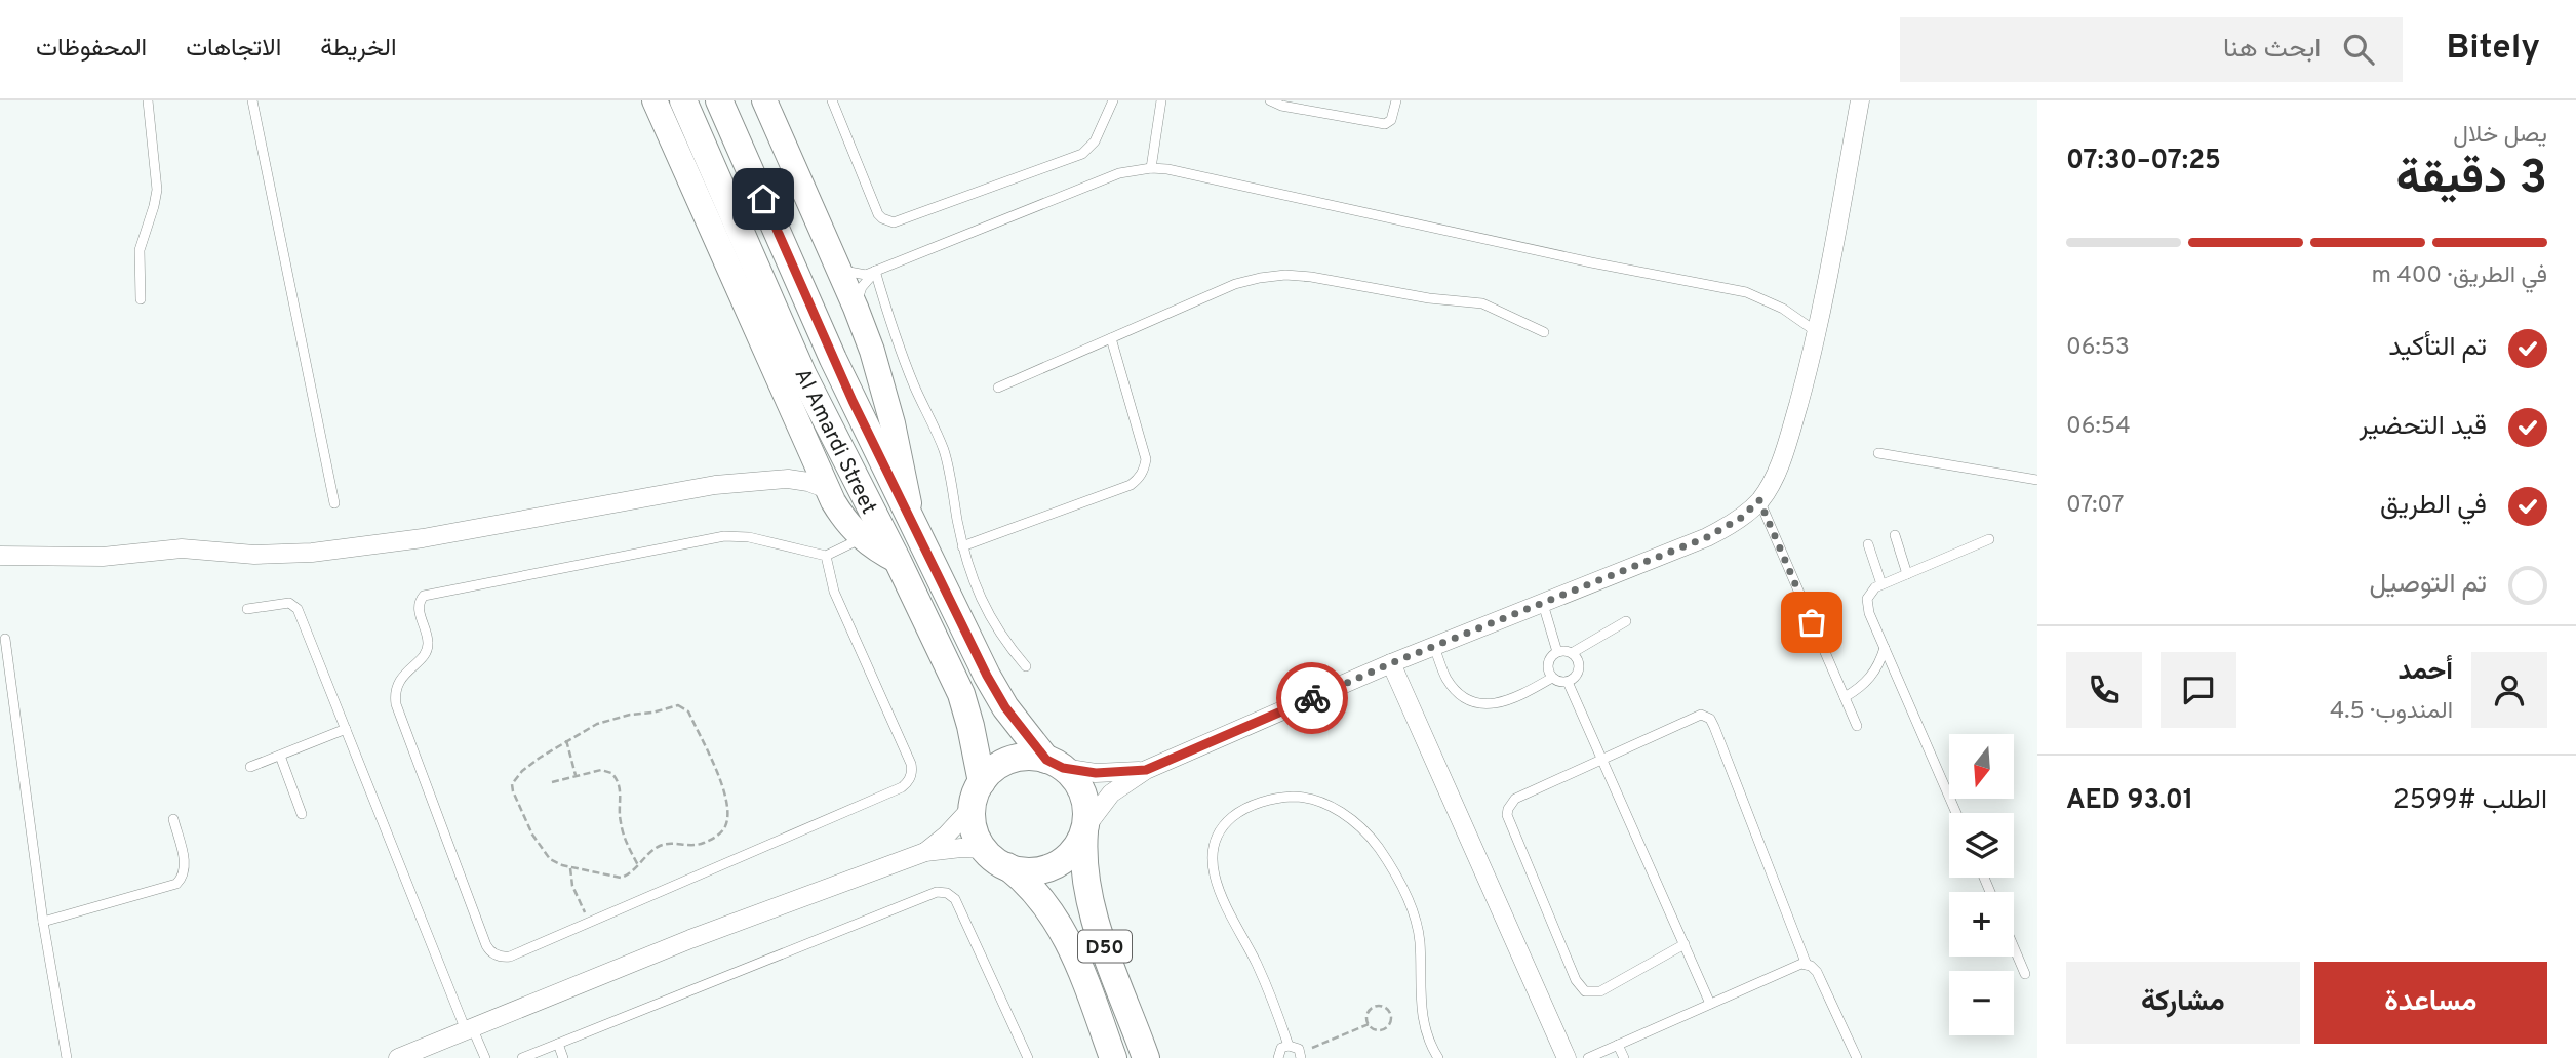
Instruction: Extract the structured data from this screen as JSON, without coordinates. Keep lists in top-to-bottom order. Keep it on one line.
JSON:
{"streets":{"main road":["Al Amardi Street","D50"]},"crossings":[["Al Amardi Street","D50"]],"north":"bottom","page":{"header":"Bitely","search":"ابحث هنا","nav":["الخريطة","الاتجاهات","المحفوظات"],"heading":["3 دقيقة","يصل خلال","07:25–07:30"],"panel":["أحمد","المندوب · 4.5","الطلب #2599","AED 93.01"],"bar":"في الطريق · 400 m","list":[["تم التأكيد","06:53"],["قيد التحضير","06:54"],["في الطريق","07:07"],"تم التوصيل"],"map_buttons":["+","−"],"buttons":["مساعدة","مشاركة"]}}
